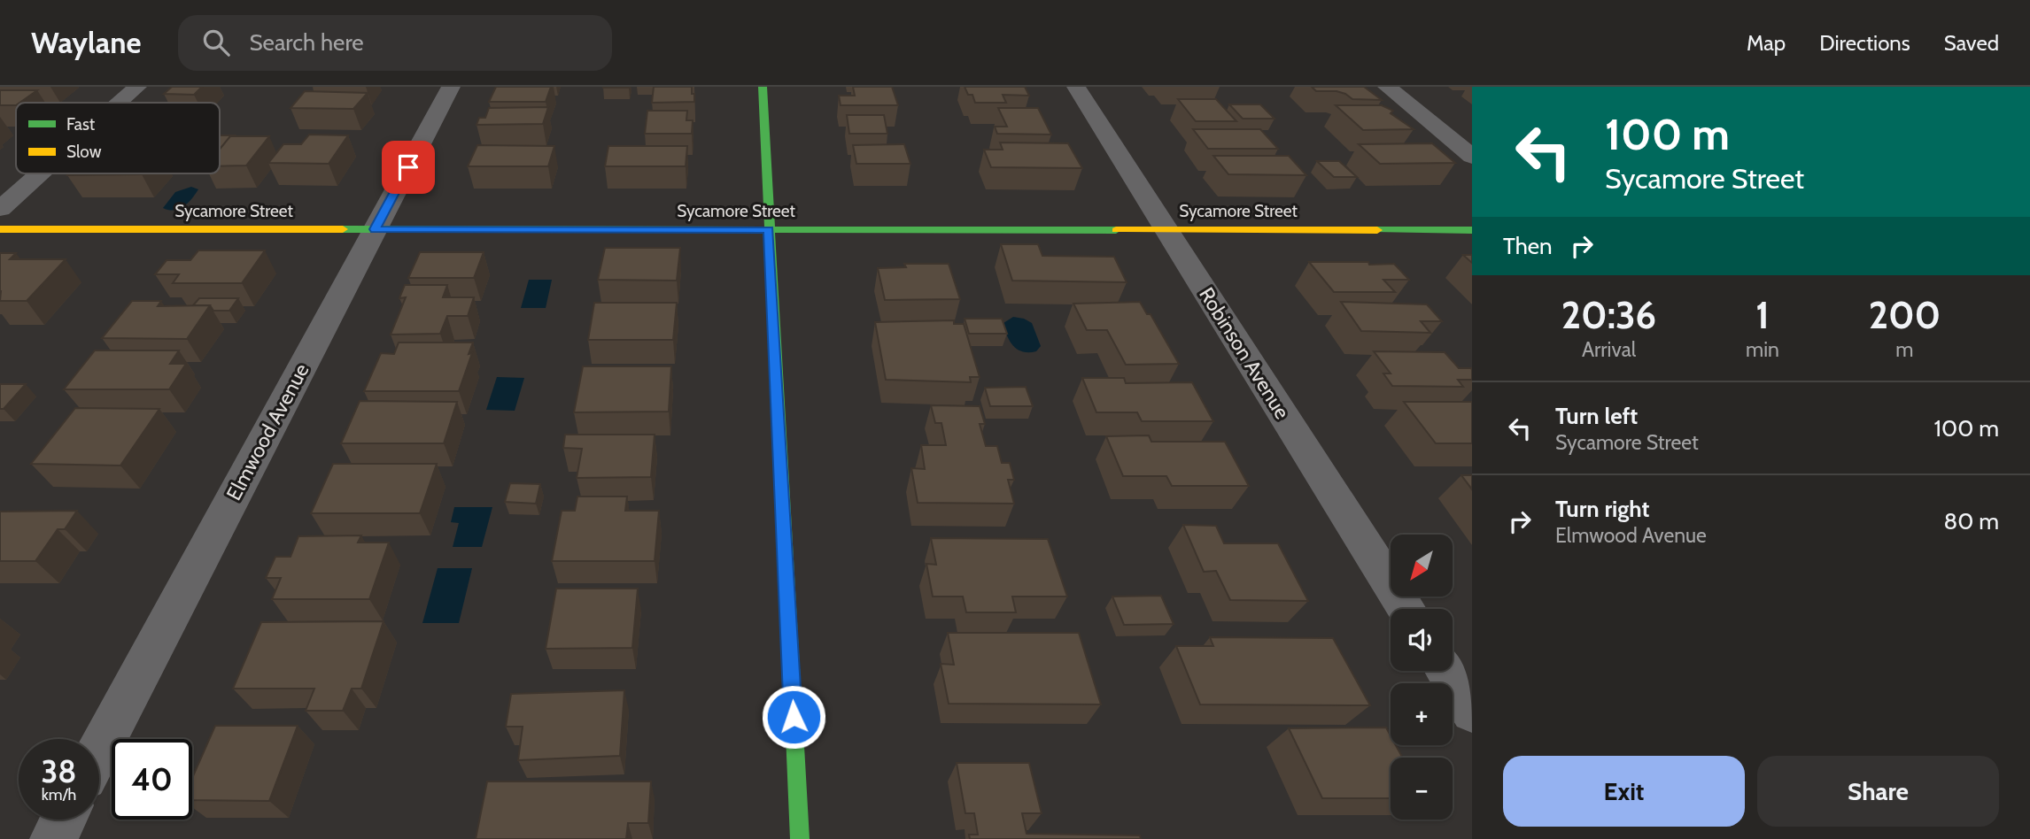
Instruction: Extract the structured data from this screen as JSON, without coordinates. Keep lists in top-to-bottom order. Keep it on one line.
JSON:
{"streets":{"street":["Sycamore Street","Robinson Avenue","Elmwood Avenue"]},"crossings":[["Sycamore Street","Robinson Avenue"],["Sycamore Street","Elmwood Avenue"]],"legend":["Fast","Slow"],"north":"bottom left","page":{"header":"Waylane","search":"Search here","nav":["Map","Directions","Saved"],"turn":["100 m","Sycamore Street"],"then":"Then","eta":["20:36","Arrival","1","min","200","m"],"list":[{"name":"Turn left","note":"Sycamore Street","value":"100 m"},{"name":"Turn right","note":"Elmwood Avenue","value":"80 m"}],"map_buttons":["+","−"],"speed":"38 km/h","limit":"40","buttons":["Exit","Share"]}}
